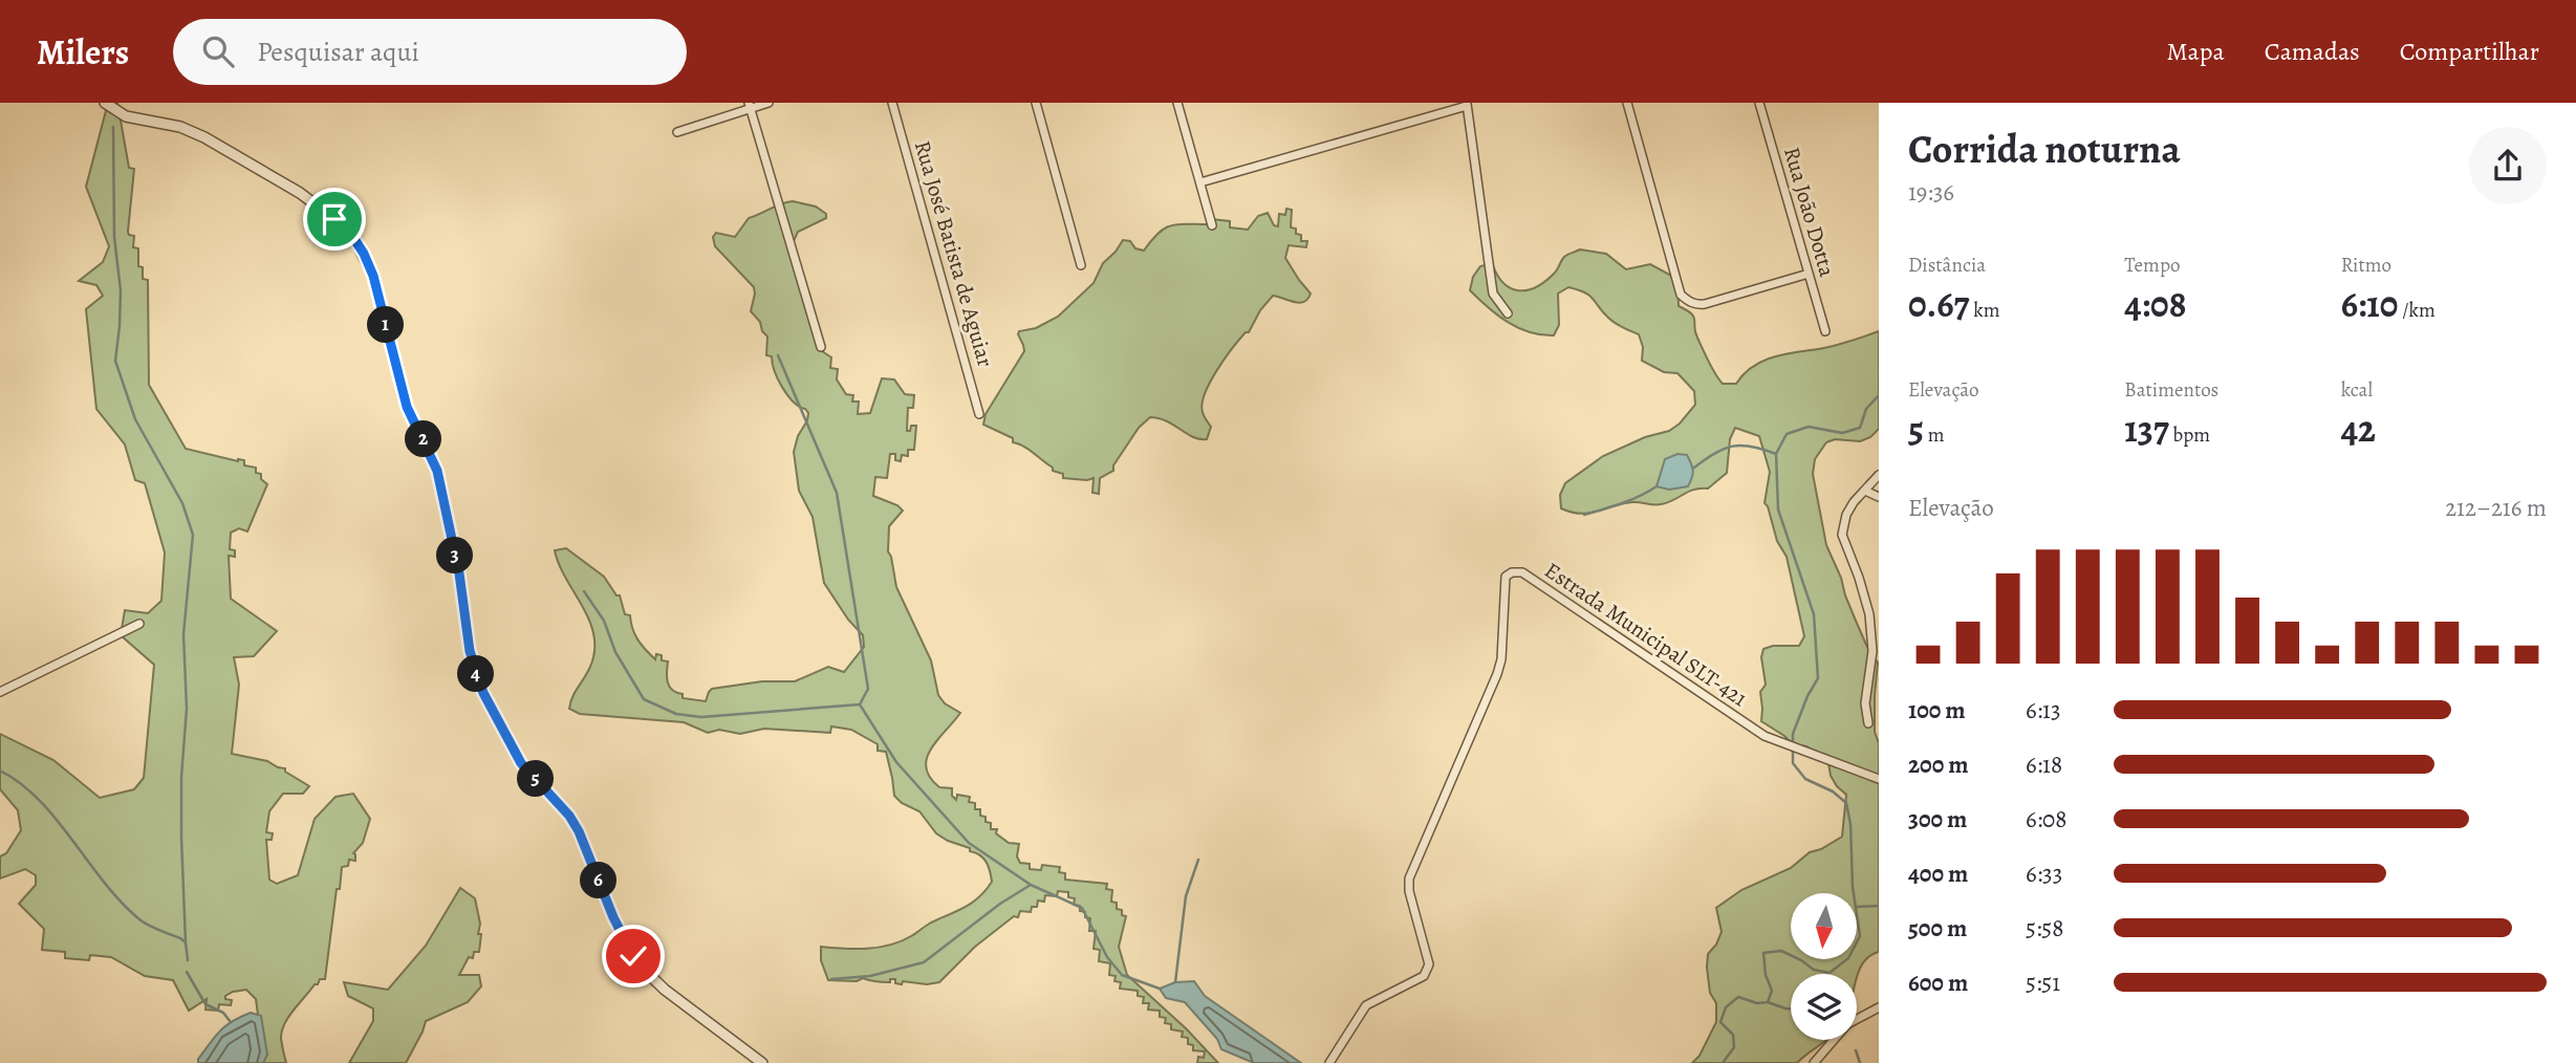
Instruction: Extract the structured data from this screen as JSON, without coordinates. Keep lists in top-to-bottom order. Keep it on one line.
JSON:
{"streets":{"street":["Rua João Dotta","Rua José Batista de Aguiar","Estrada Municipal SLT-421"]},"north":"bottom","page":{"header":"Milers","search":"Pesquisar aqui","nav":["Mapa","Camadas","Compartilhar"],"heading":["Corrida noturna","19:36"],"stats":[["Distância","0.67 km"],["Tempo","4:08"],["Ritmo","6:10 /km"],["Elevação","5 m"],["Batimentos","137 bpm"],["kcal","42"]],"pins":["1","2","3","4","5","6"],"chart":["Elevação","212–216 m"],"list":[{"name":"100 m","note":"6:13"},{"name":"200 m","note":"6:18"},{"name":"300 m","note":"6:08"},{"name":"400 m","note":"6:33"},{"name":"500 m","note":"5:58"},{"name":"600 m","note":"5:51"}]}}
